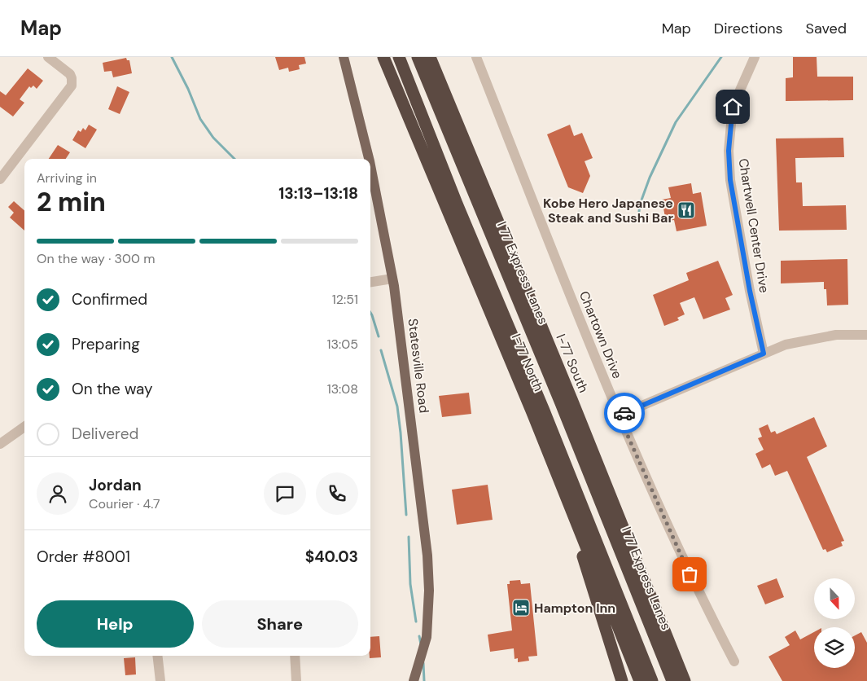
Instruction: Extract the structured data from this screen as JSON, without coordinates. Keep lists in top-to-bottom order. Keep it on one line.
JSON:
{"streets":{"highway":["I 77 Express Lanes","I-77 North","I-77 South"],"main road":["Statesville Road"],"street":["Chartwell Center Drive","Chartown Drive"]},"places":{"restaurant":["Kobe Hero Japanese Steak and Sushi Bar"],"hotel":["Hampton Inn"]},"north":"bottom","page":{"header":"Map","nav":["Map","Directions","Saved"],"heading":["2 min","Arriving in","13:13–13:18"],"panel":["Jordan","Courier · 4.7","Order #8001","$40.03"],"bar":"On the way · 300 m","list":[["Confirmed","12:51"],["Preparing","13:05"],["On the way","13:08"],"Delivered"],"buttons":["Help","Share"]}}
